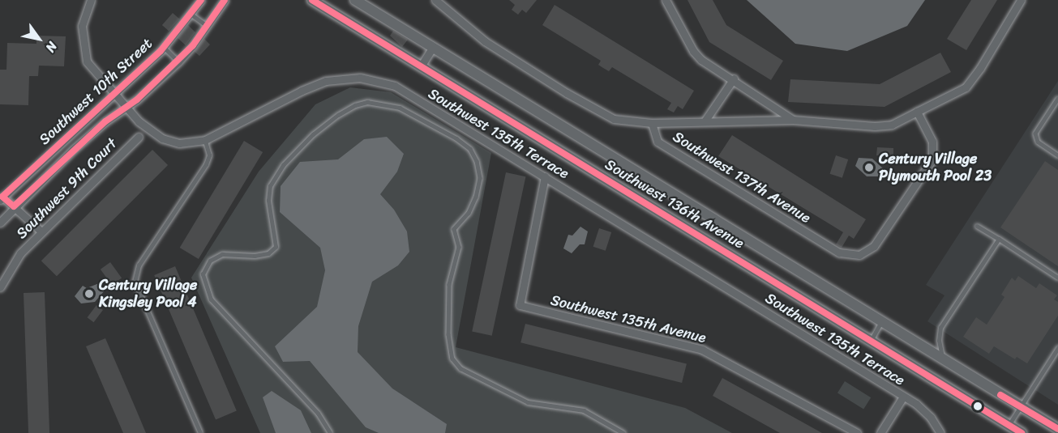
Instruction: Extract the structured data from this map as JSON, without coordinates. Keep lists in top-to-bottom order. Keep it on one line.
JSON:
{"streets":{"street":["Southwest 10th Street","Southwest 135th Terrace","Southwest 137th Avenue","Southwest 9th Court","Southwest 136th Avenue","Southwest 135th Avenue"]},"crossings":[["Southwest 10th Street","Southwest 135th Terrace"],["Southwest 135th Terrace","Southwest 135th Avenue"]],"places":["Century Village Plymouth Pool 23","Century Village Kingsley Pool 4"],"north":"bottom right"}
